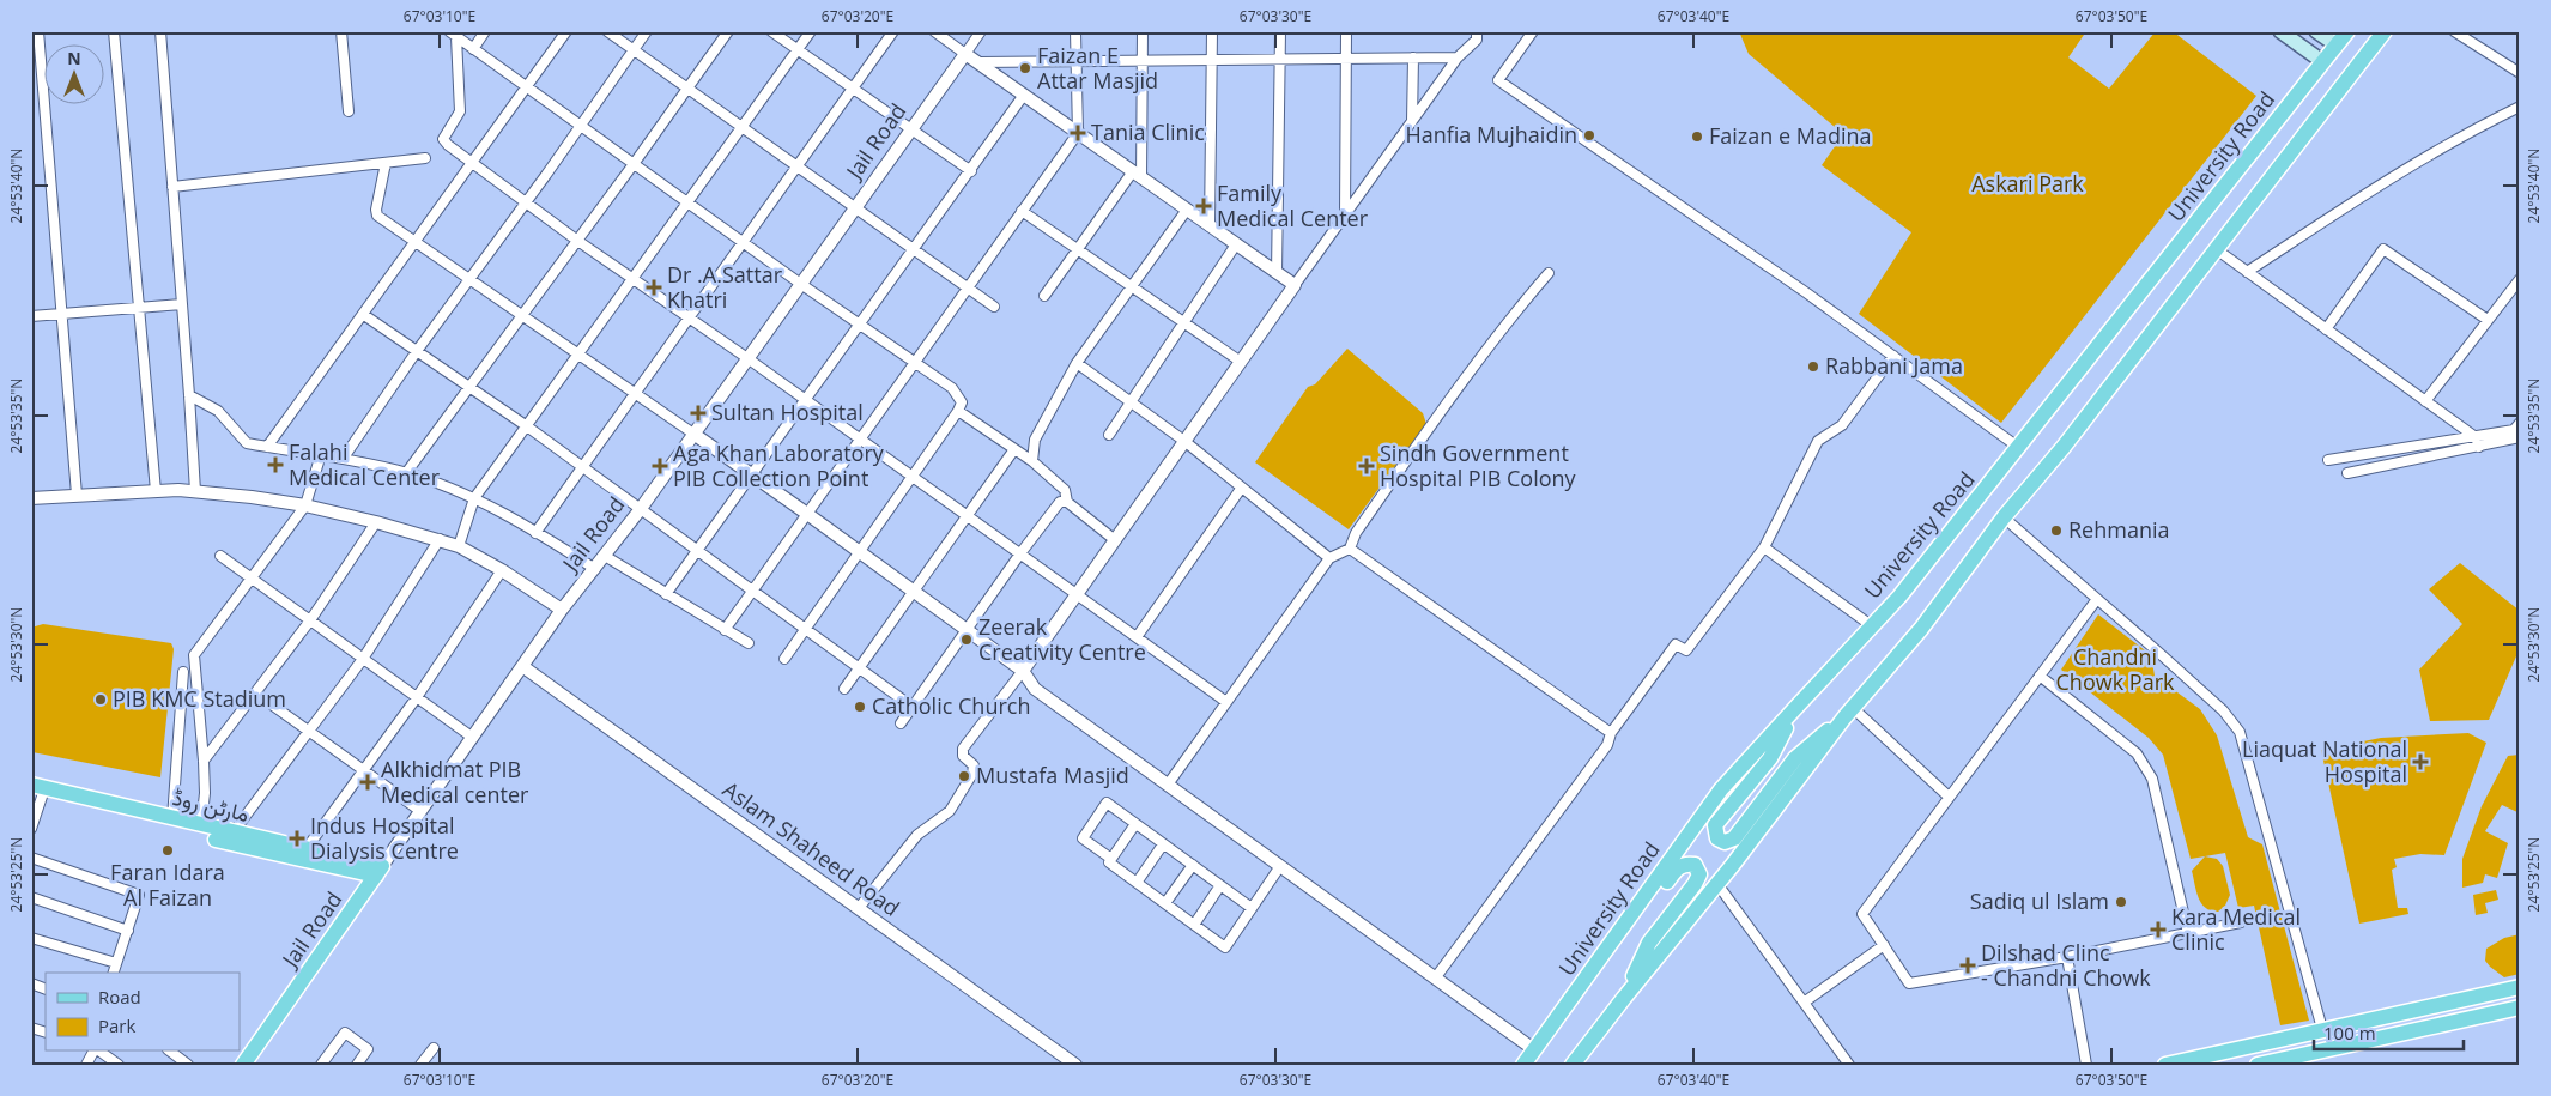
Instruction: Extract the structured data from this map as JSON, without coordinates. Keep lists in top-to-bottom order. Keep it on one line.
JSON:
{"streets":{"main road":["Jail Road","University Road","مارٹن روڈ"],"street":["Aslam Shaheed Road"]},"crossings":[["Jail Road","Aslam Shaheed Road"]],"parks":["Askari Park","Chandni Chowk Park"],"places":{"other":["Faizan E Attar Masjid","Hanfia Mujhaidin","Faizan e Madina","Rabbani Jama","Rehmania","Zeerak Creativity Centre","PIB KMC Stadium","Catholic Church","Mustafa Masjid","Faran Idara Al Faizan","Sadiq ul Islam"],"health":["Tania Clinic","Family Medical Center","Dr .A.Sattar Khatri","Sultan Hospital","Falahi Medical Center","Aga Khan Laboratory PIB Collection Point","Sindh Government Hospital PIB Colony","Liaquat National Hospital","Alkhidmat PIB Medical center","Indus Hospital Dialysis Centre","Kara Medical Clinic","Dilshad Clinc - Chandni Chowk"]},"legend":["Road","Park"],"scale_bar":"100 m","north":"top","coordinates":["67°03'10\"E","67°03'20\"E","67°03'30\"E","67°03'40\"E","67°03'50\"E","24°53'40\"N","24°53'35\"N","24°53'30\"N","24°53'25\"N"]}
